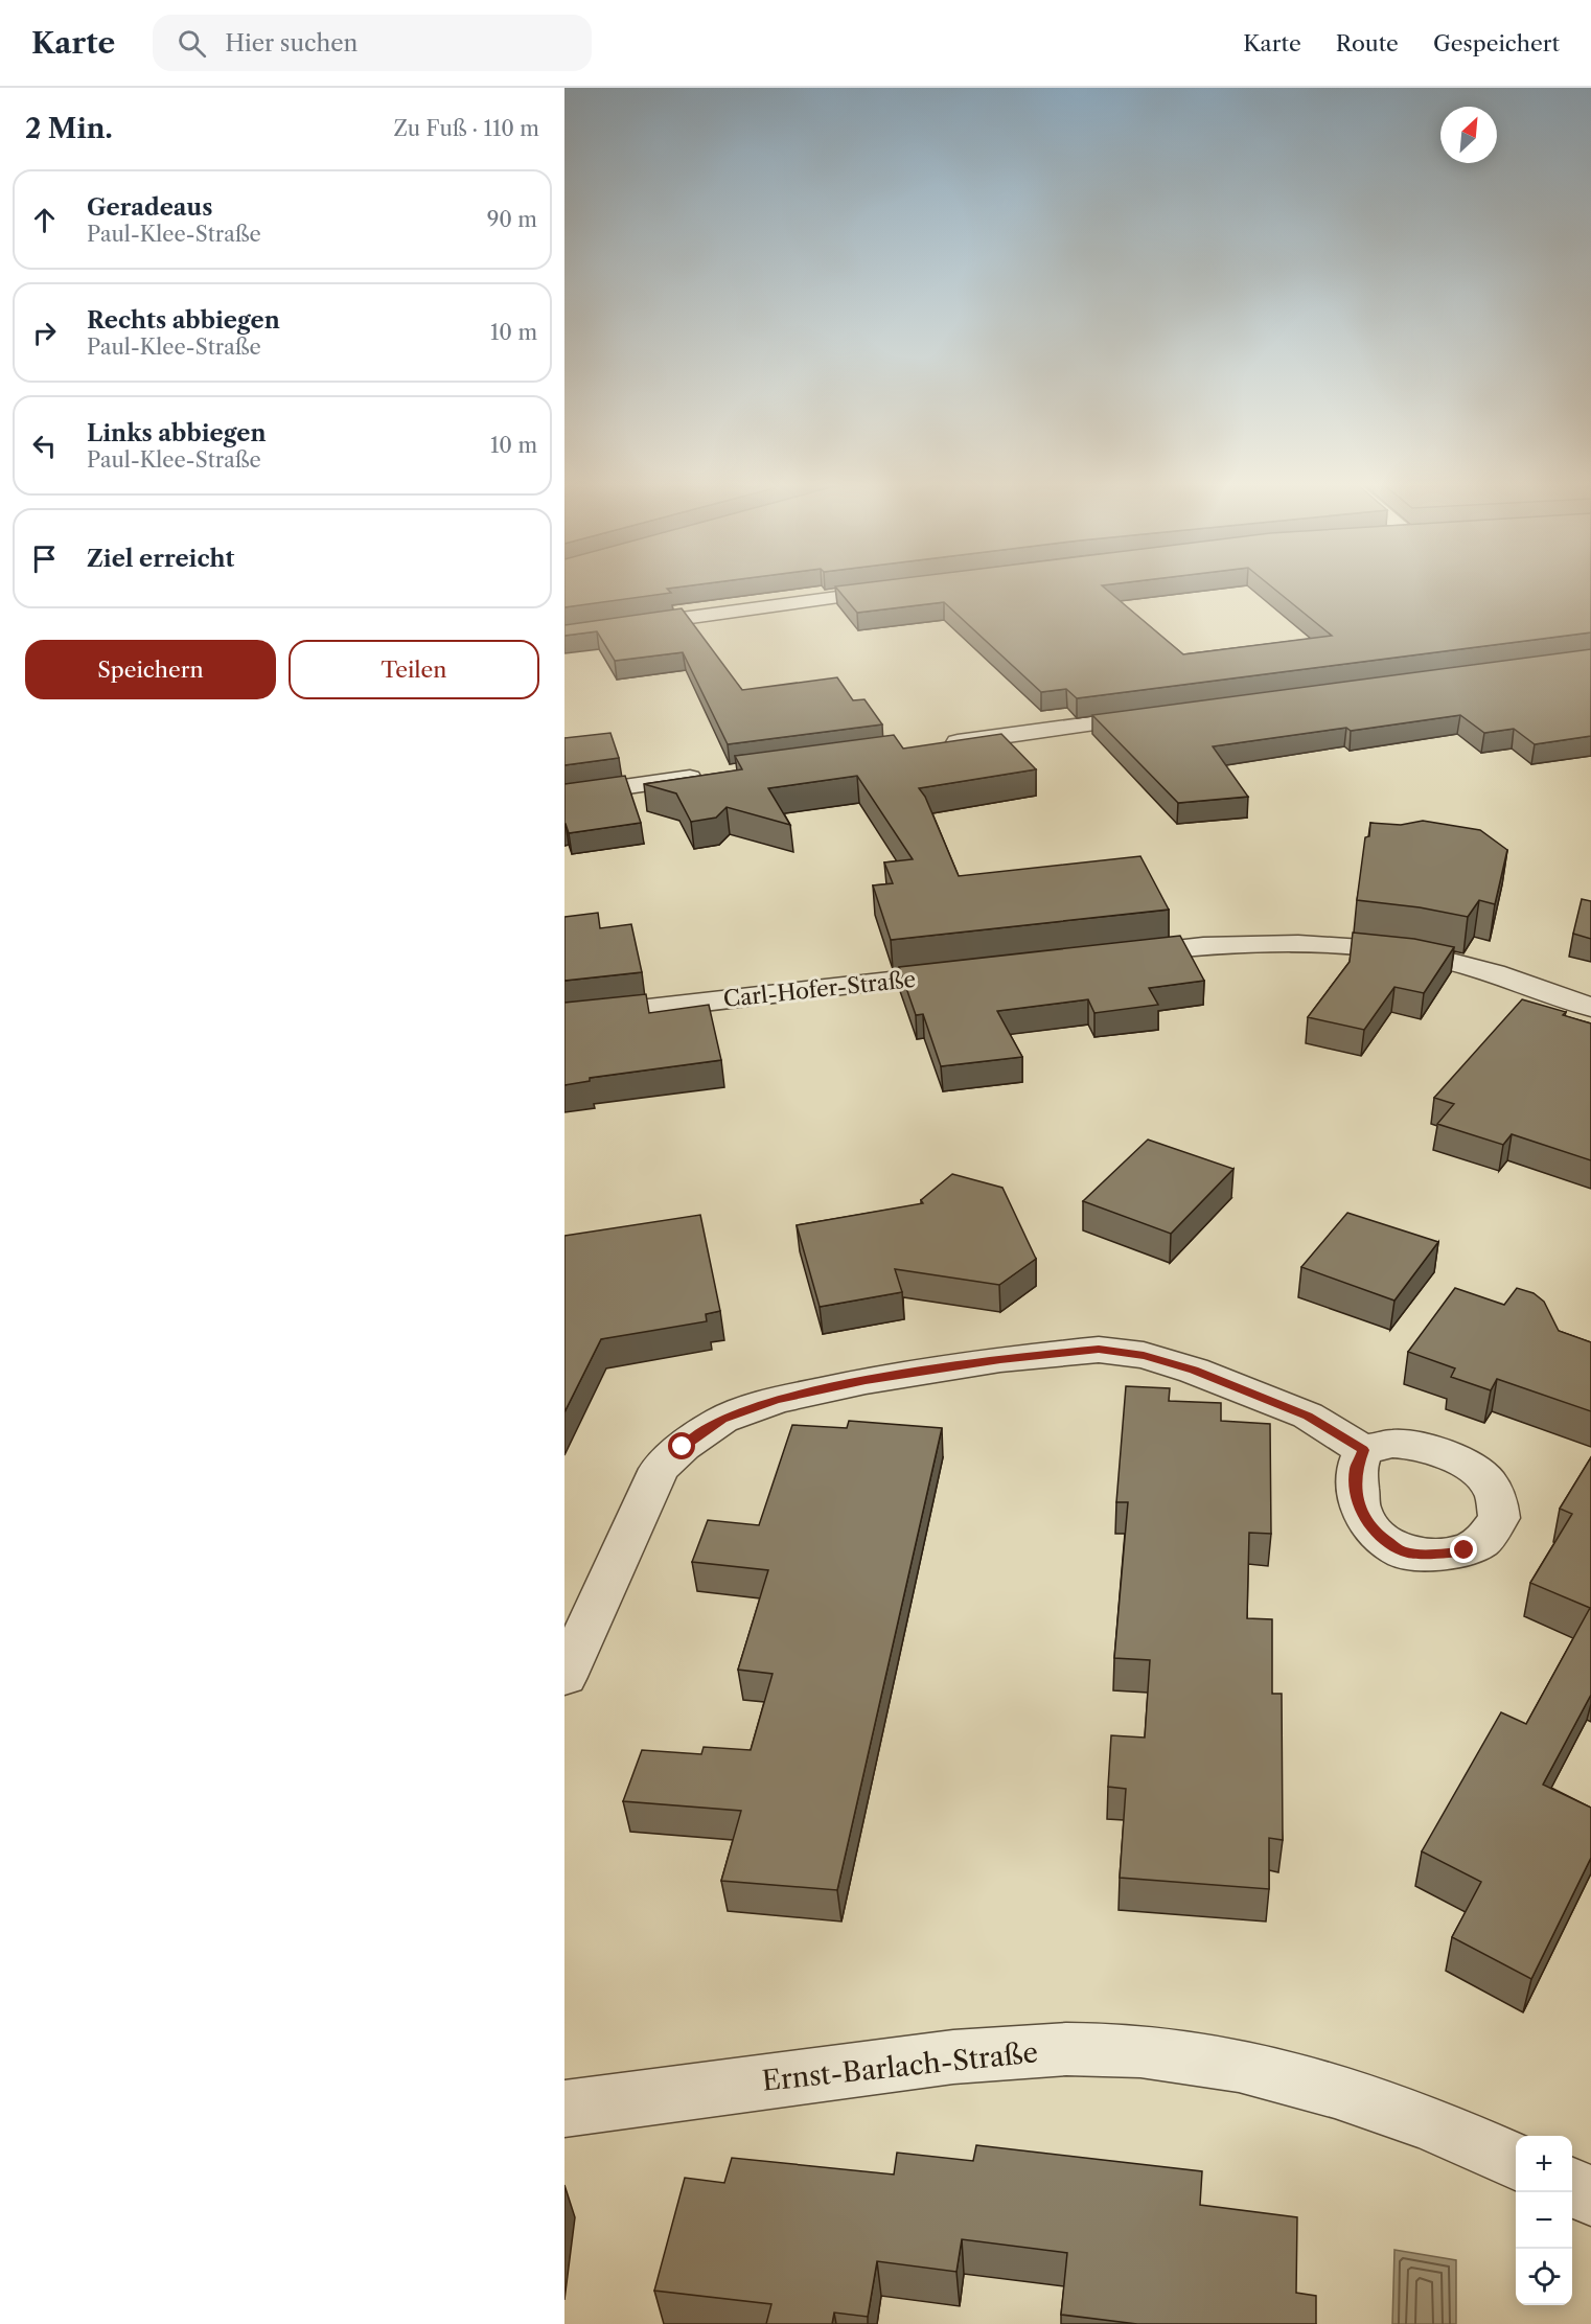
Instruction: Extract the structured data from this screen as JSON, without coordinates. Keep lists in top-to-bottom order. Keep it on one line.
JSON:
{"streets":{"street":["Carl-Hofer-Straße","Ernst-Barlach-Straße"]},"north":"top right","page":{"header":"Karte","search":"Hier suchen","nav":["Karte","Route","Gespeichert"],"heading":["2 Min.","Zu Fuß · 110 m"],"list":[["Geradeaus","Paul-Klee-Straße","90 m"],["Rechts abbiegen","Paul-Klee-Straße","10 m"],["Links abbiegen","Paul-Klee-Straße","10 m"],"Ziel erreicht"],"buttons":["Speichern","Teilen"],"map_buttons":["+","−"]}}
